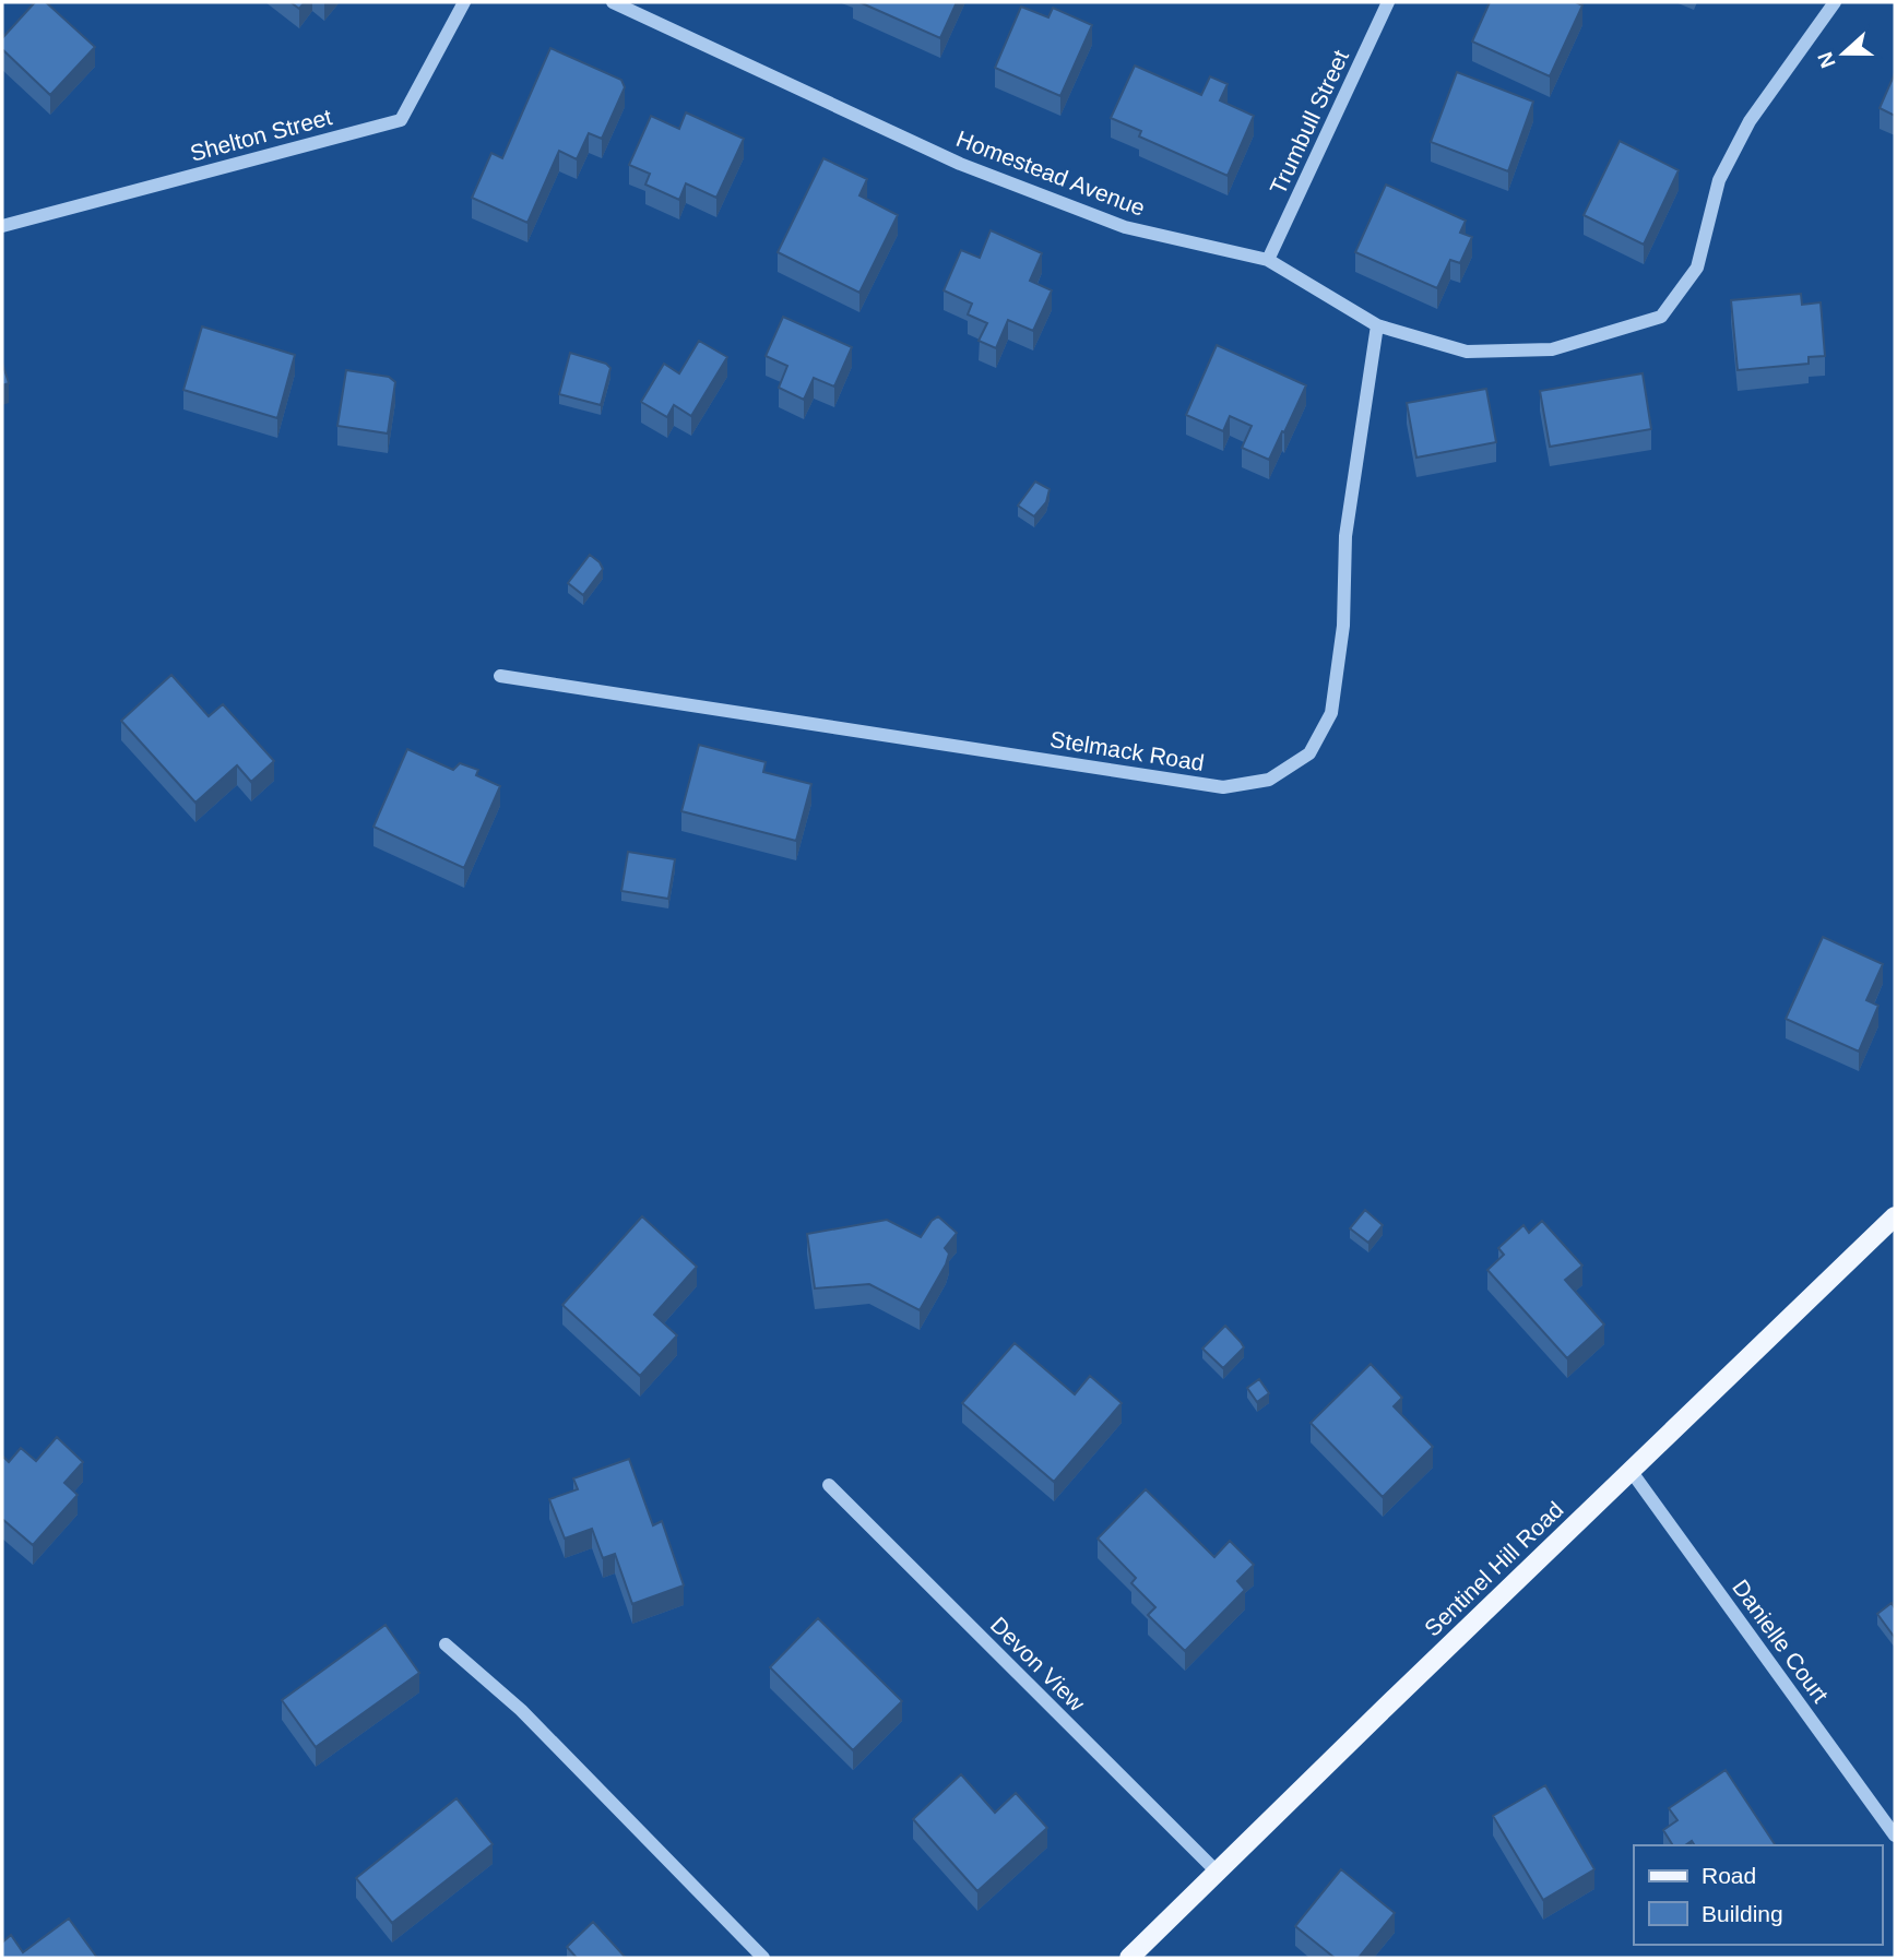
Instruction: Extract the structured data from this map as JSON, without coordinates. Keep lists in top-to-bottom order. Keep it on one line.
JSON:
{"streets":{"main road":["Sentinel Hill Road"],"street":["Trumbull Street","Shelton Street","Homestead Avenue","Stelmack Road","Danielle Court","Devon View"]},"crossings":[["Trumbull Street","Homestead Avenue"],["Homestead Avenue","Stelmack Road"],["Sentinel Hill Road","Danielle Court"],["Sentinel Hill Road","Devon View"]],"legend":["Road","Building"],"north":"left"}
